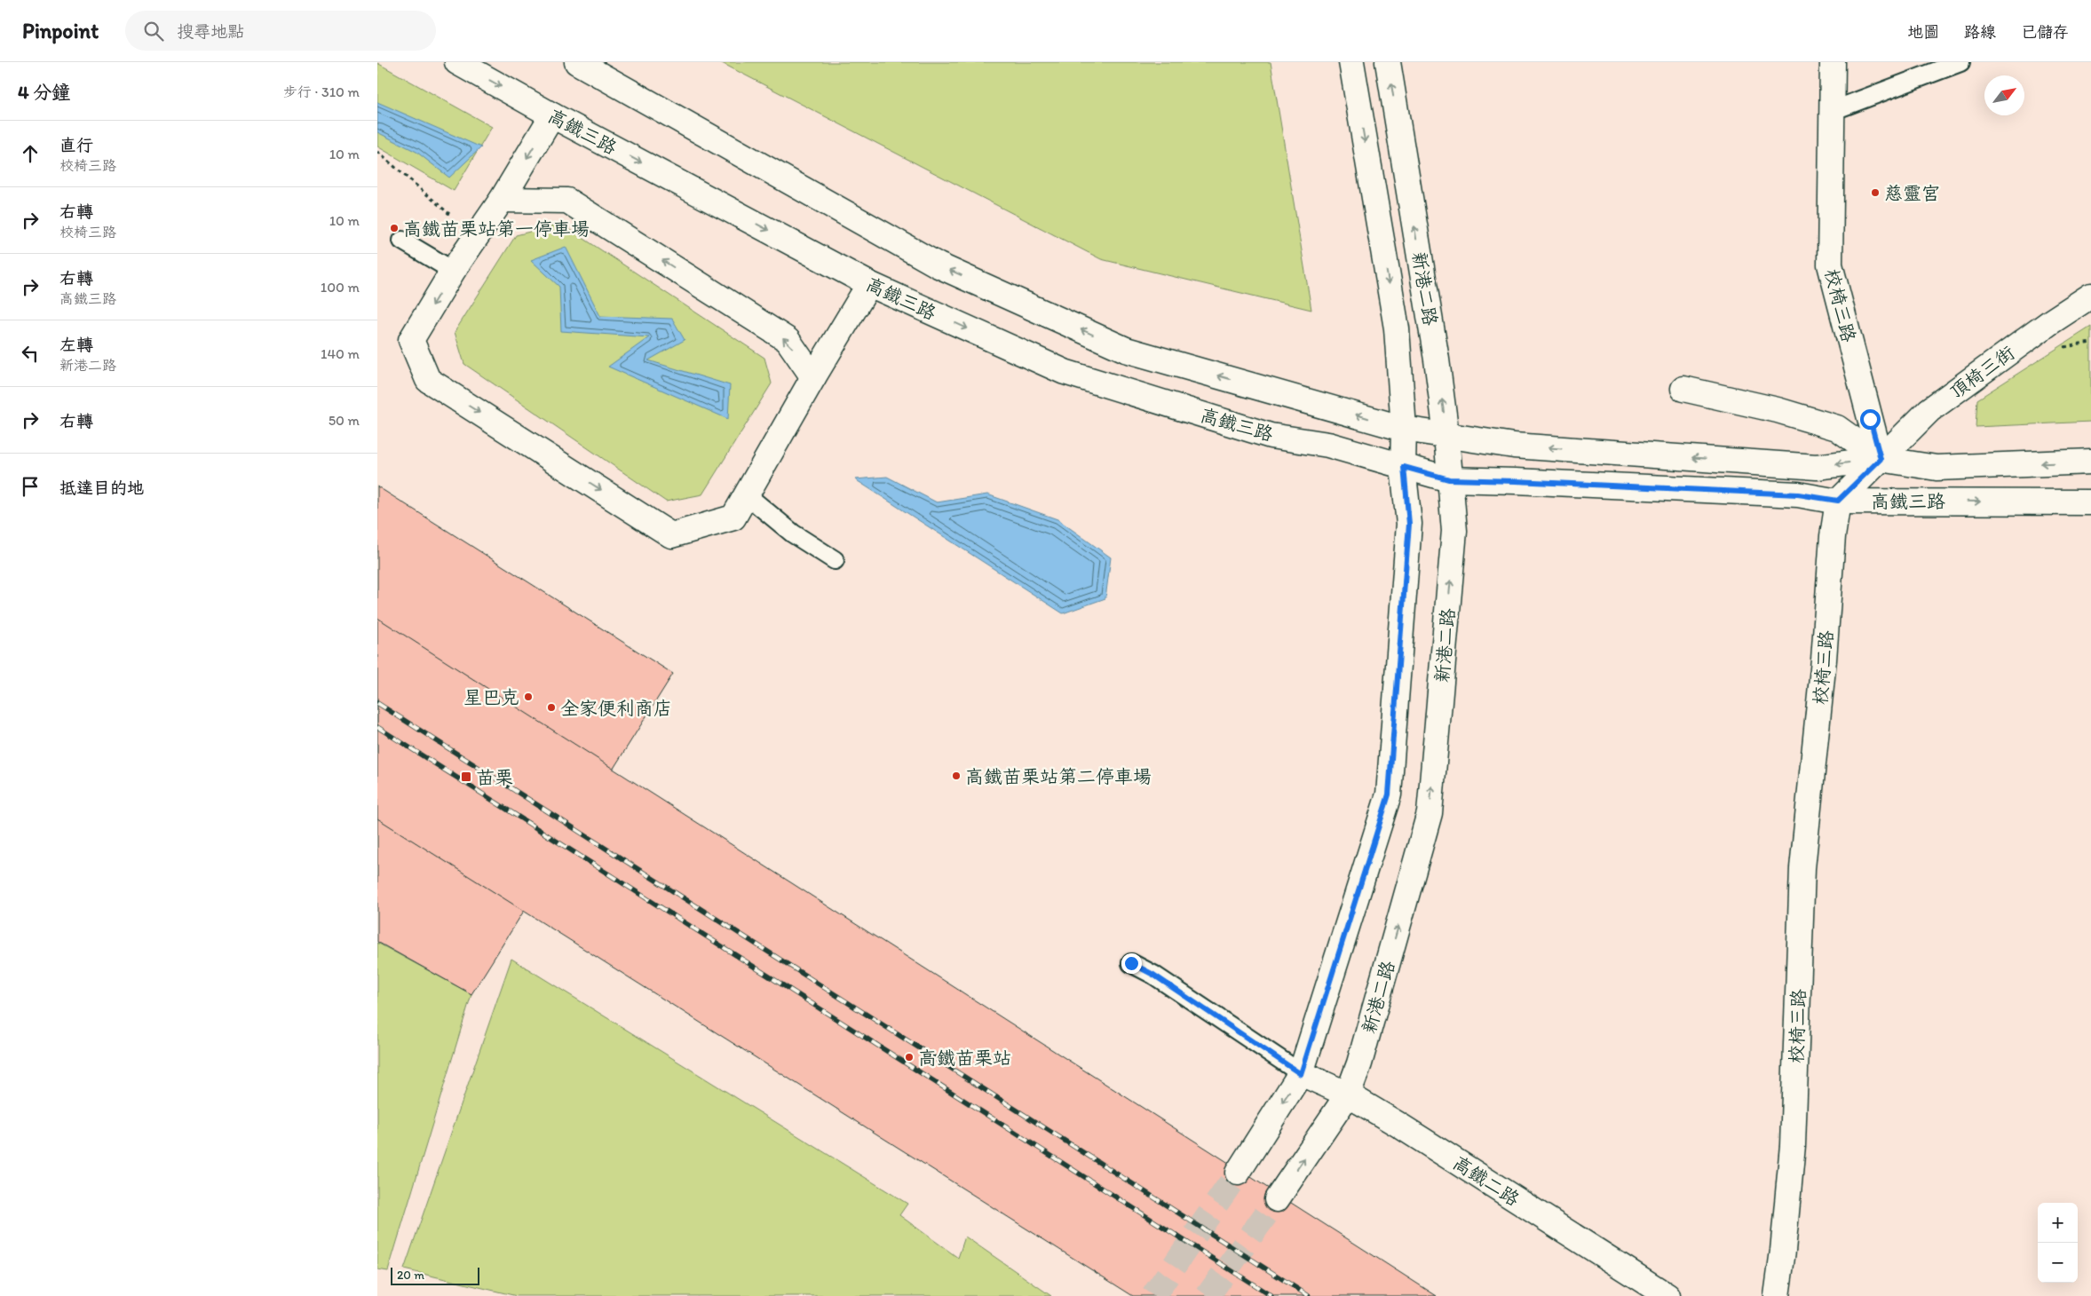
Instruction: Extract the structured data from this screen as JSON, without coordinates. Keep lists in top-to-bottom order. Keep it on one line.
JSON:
{"streets":{"street":["高鐵三路","新港二路","校椅三路","頂椅三街","高鐵二路"]},"crossings":[["高鐵三路","新港二路"],["高鐵三路","校椅三路"],["高鐵三路","頂椅三街"],["新港二路","高鐵二路"],["校椅三路","頂椅三街"]],"places":{"other":["慈靈宮","高鐵苗栗站第一停車場","星巴克","全家便利商店","高鐵苗栗站第二停車場","高鐵苗栗站"],"transit":["苗栗"]},"scale_bar":"20 m","north":"top right","page":{"header":"Pinpoint","search":"搜尋地點","nav":["地圖","路線","已儲存"],"heading":["4 分鐘","步行 · 310 m"],"list":[["直行","校椅三路","10 m"],["右轉","校椅三路","10 m"],["右轉","高鐵三路","100 m"],["左轉","新港二路","140 m"],["右轉","50 m"],"抵達目的地"],"map_buttons":["+","−"],"scale":"20 m"}}
